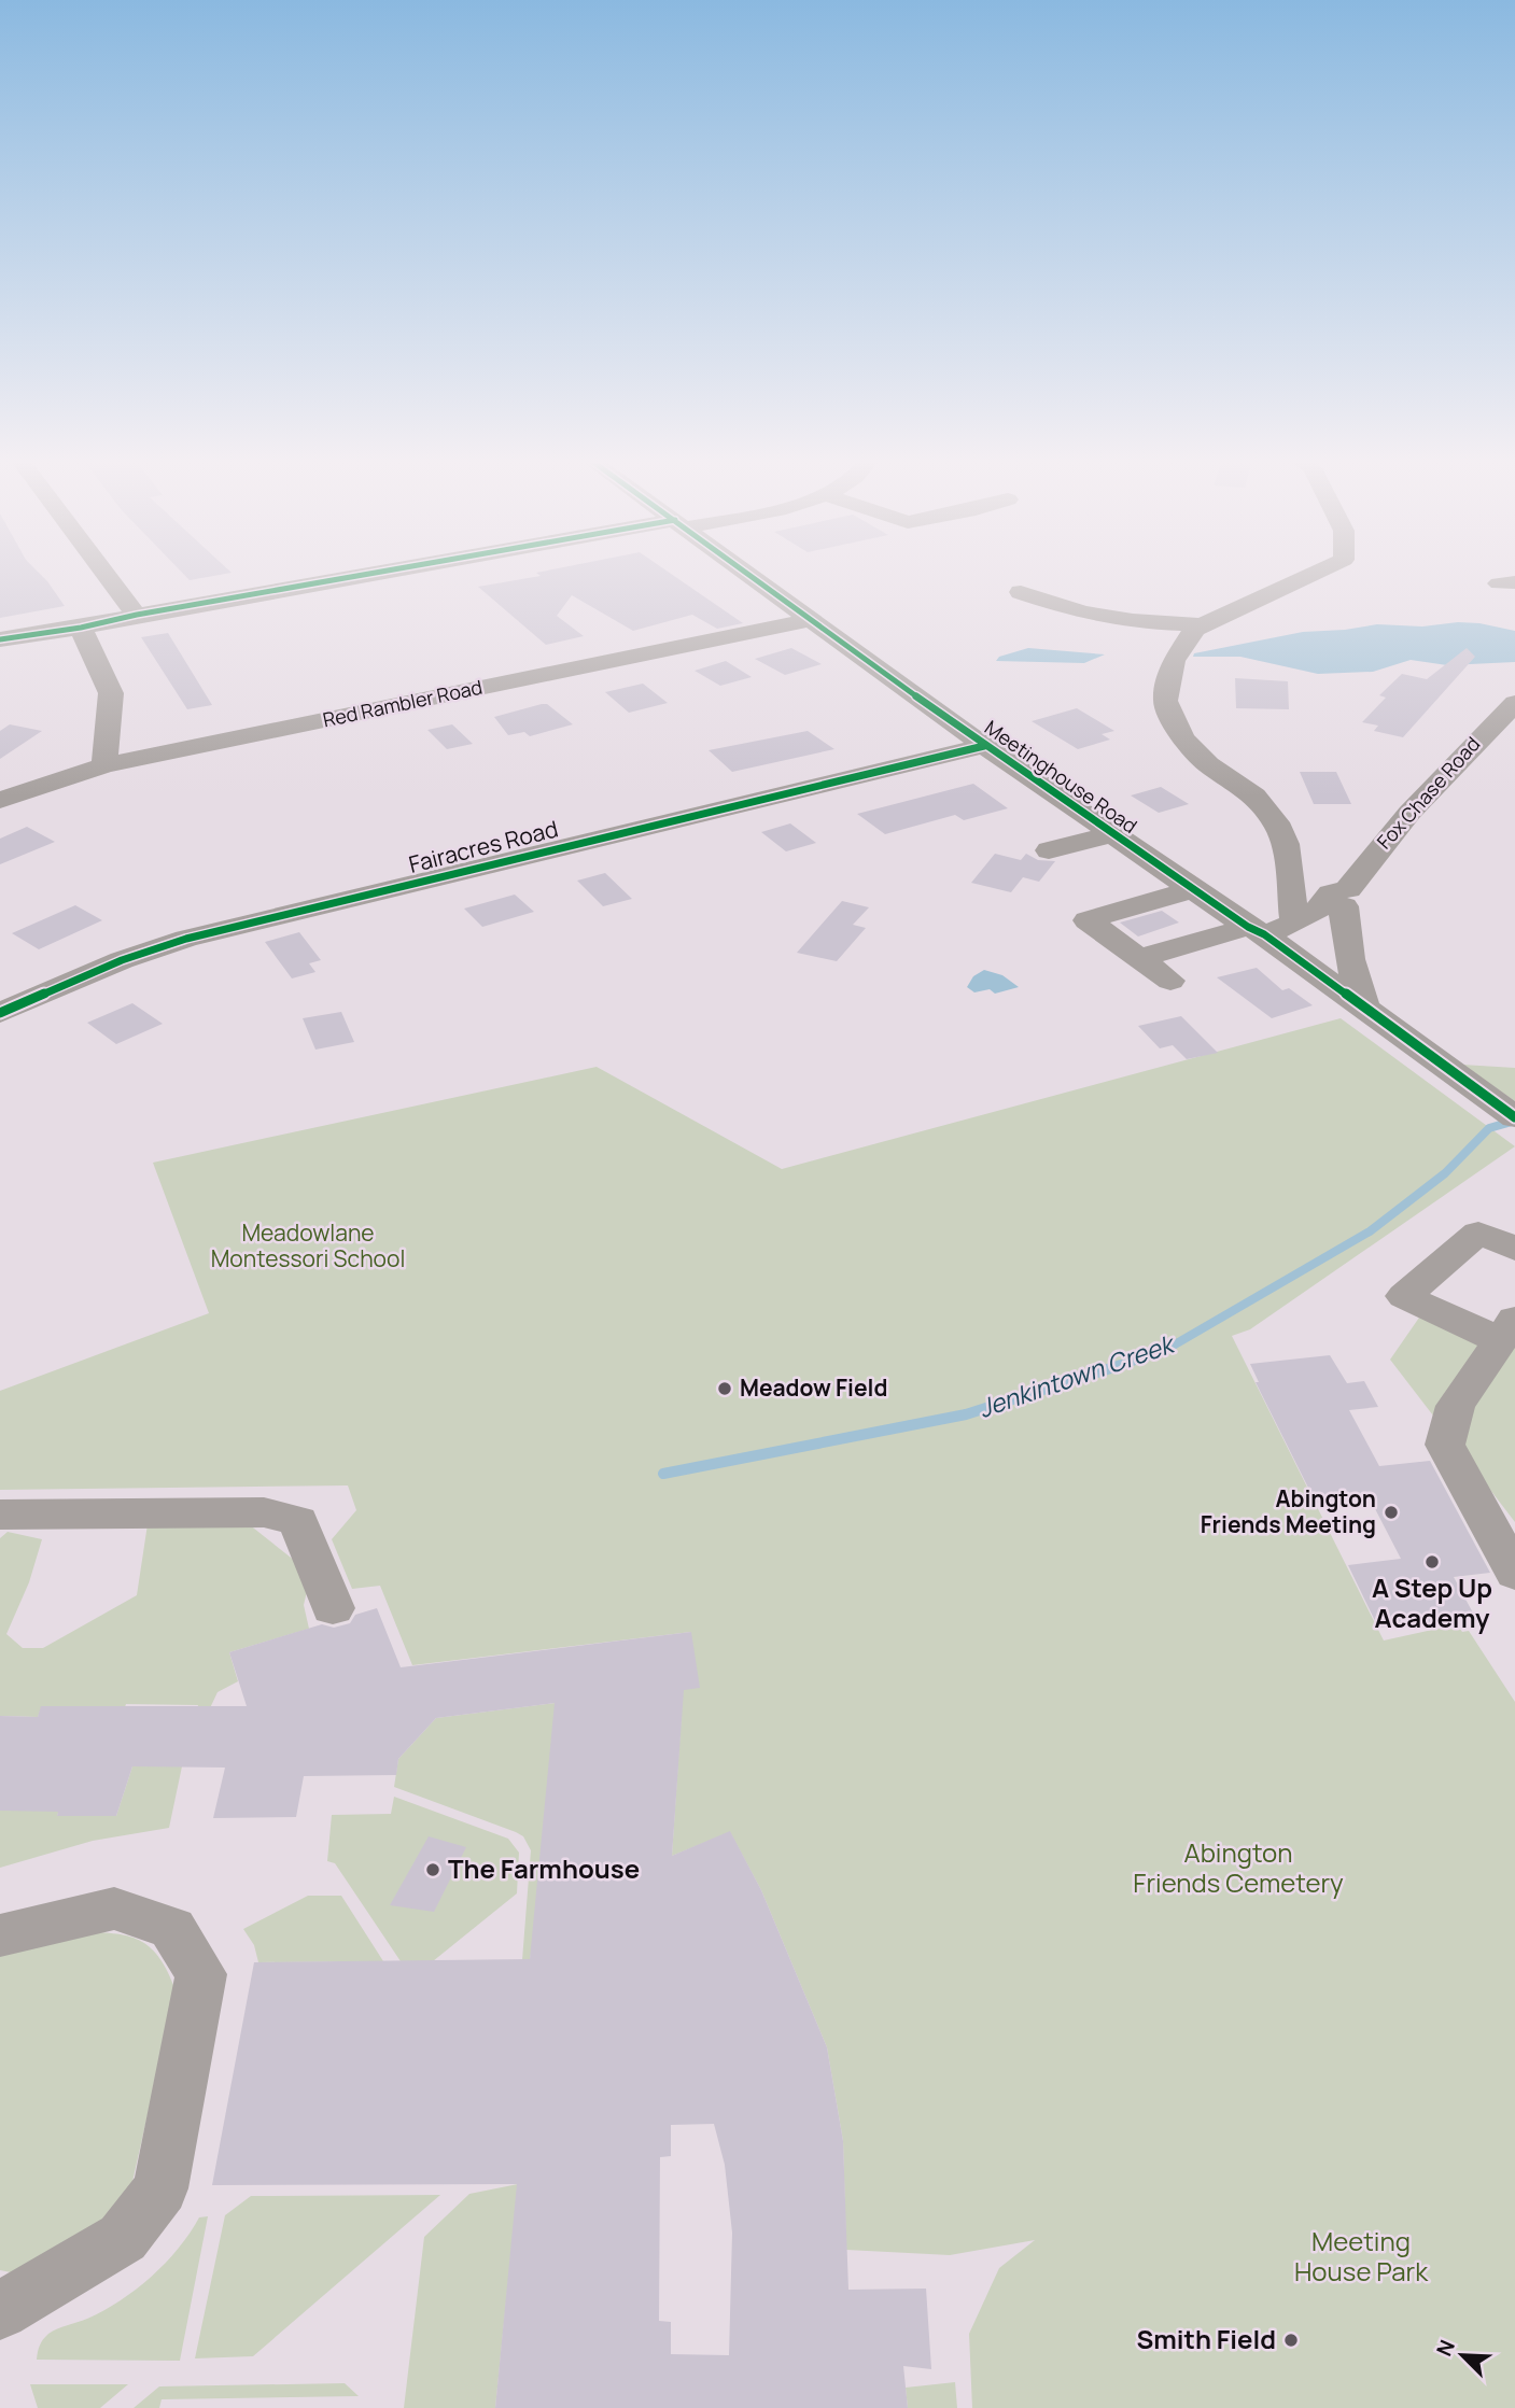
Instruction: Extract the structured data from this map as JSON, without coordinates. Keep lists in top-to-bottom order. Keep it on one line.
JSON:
{"streets":{"street":["Red Rambler Road","Meetinghouse Road","Fox Chase Road","Fairacres Road"]},"crossings":[["Red Rambler Road","Meetinghouse Road"],["Meetinghouse Road","Fox Chase Road"],["Meetinghouse Road","Fairacres Road"]],"water":["Jenkintown Creek"],"parks":["Meadowlane Montessori School","Abington Friends Cemetery","Meeting House Park"],"places":["Meadow Field","Abington Friends Meeting","A Step Up Academy","The Farmhouse","Smith Field"],"north":"top left"}
